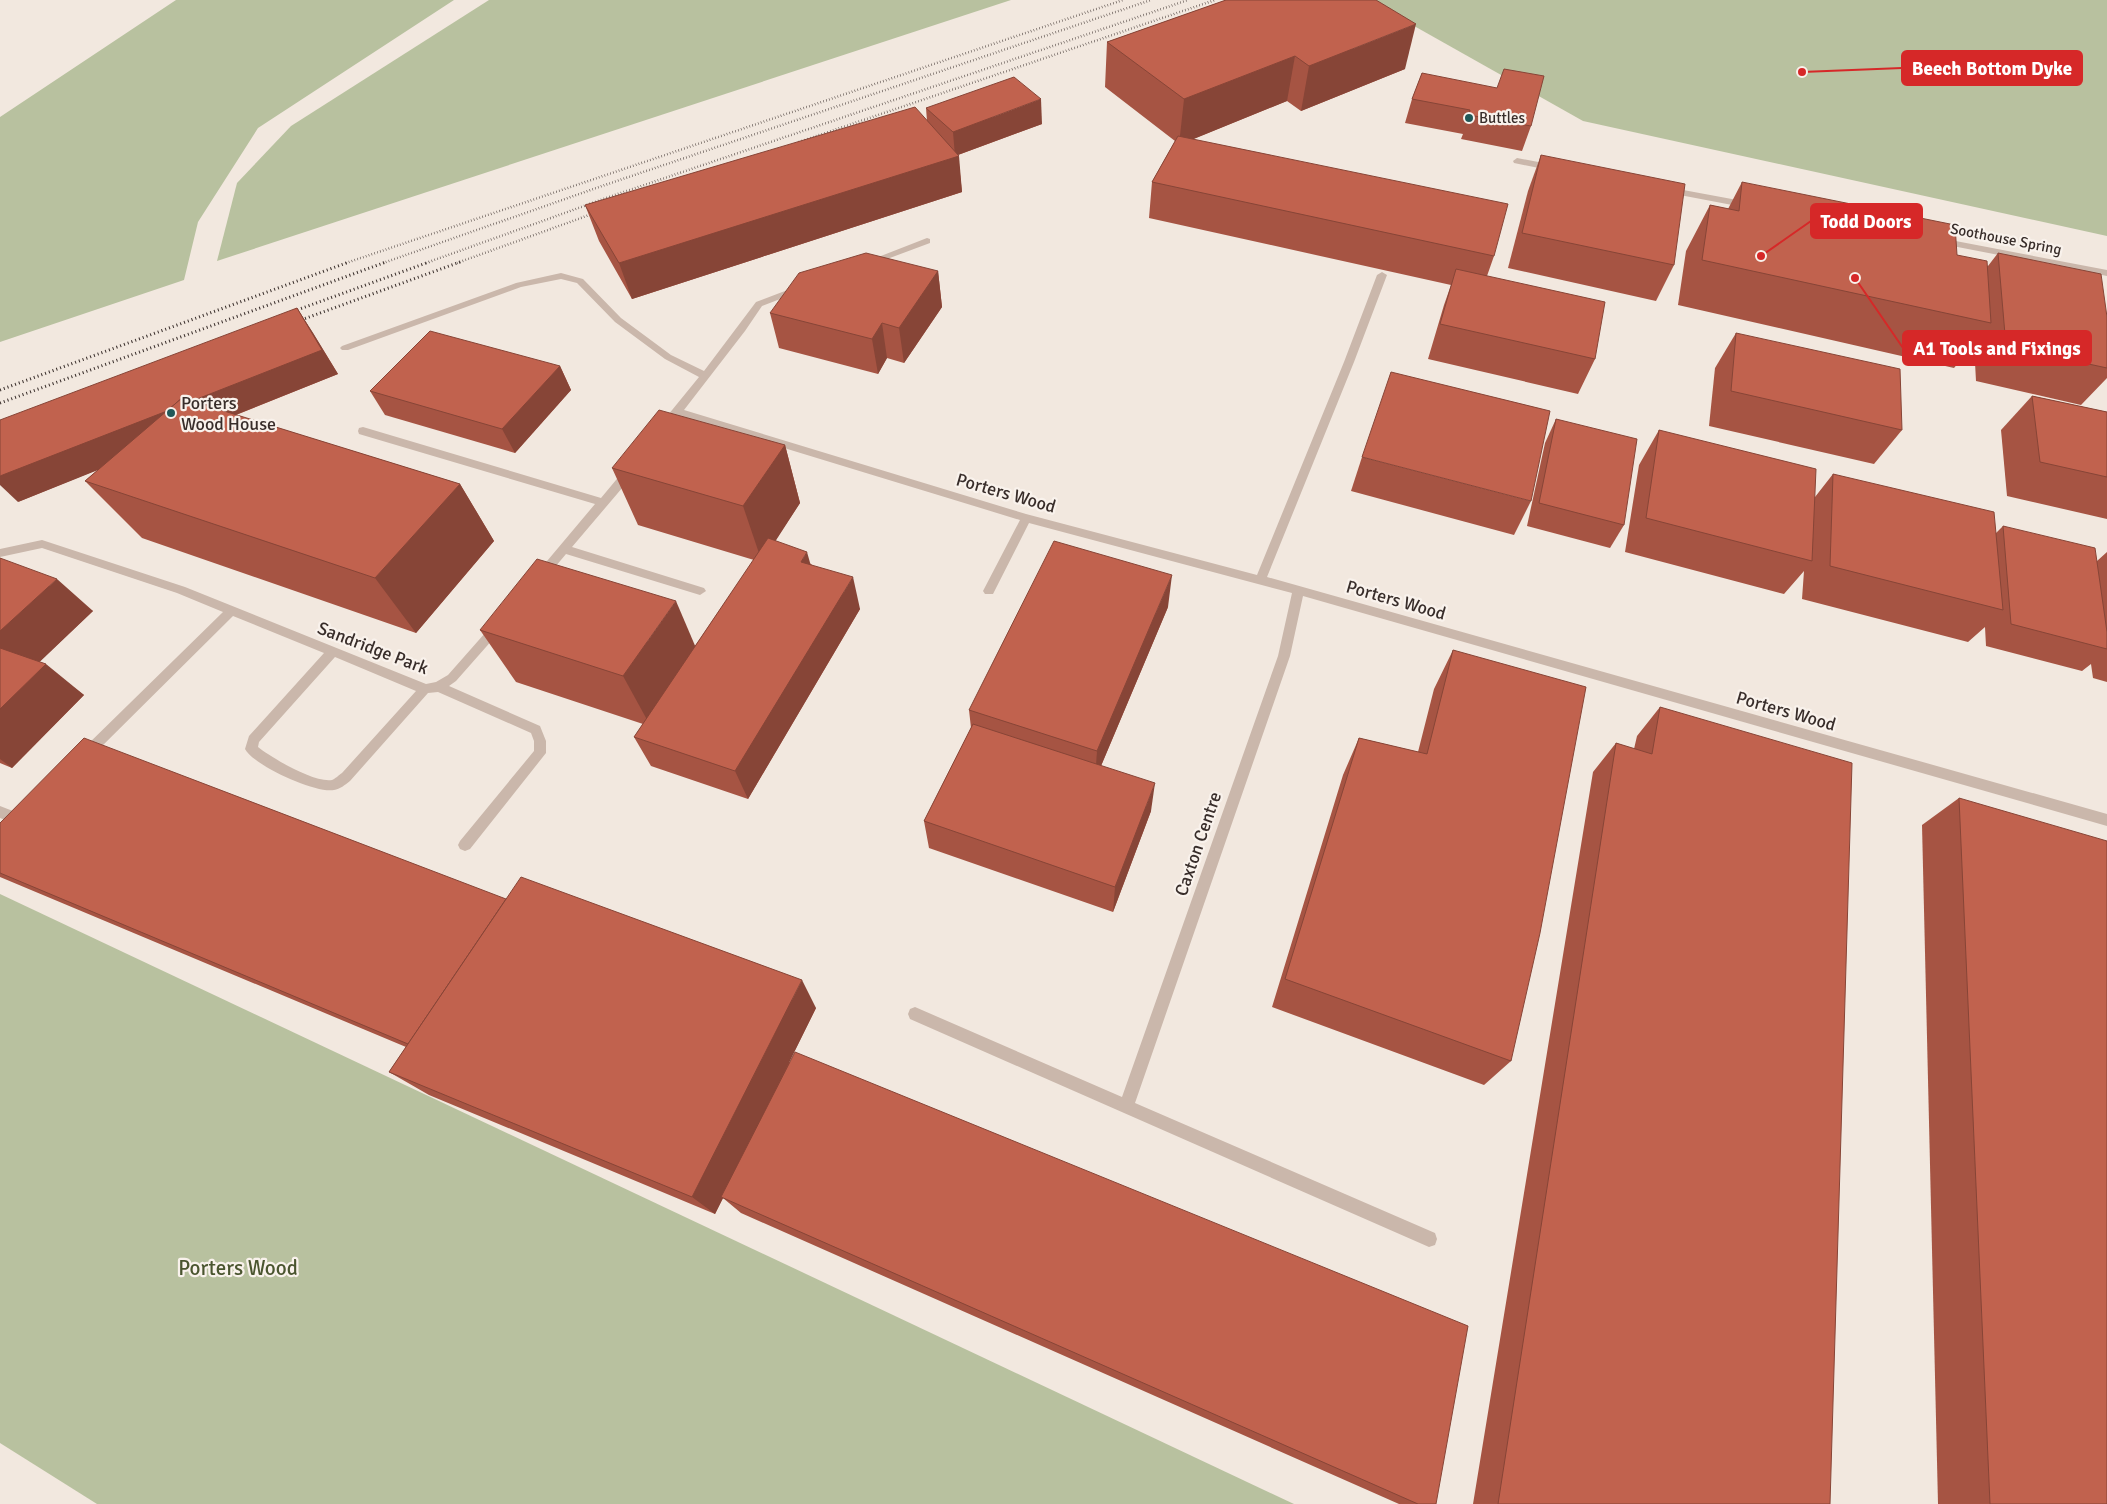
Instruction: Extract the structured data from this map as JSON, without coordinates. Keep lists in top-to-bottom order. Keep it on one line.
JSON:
{"streets":{"street":["Soothouse Spring","Porters Wood","Sandridge Park","Caxton Centre"]},"crossings":[["Porters Wood","Caxton Centre"]],"parks":["Porters Wood"],"places":["Beech Bottom Dyke","Buttles","Todd Doors","A1 Tools and Fixings","Porters Wood House"]}
